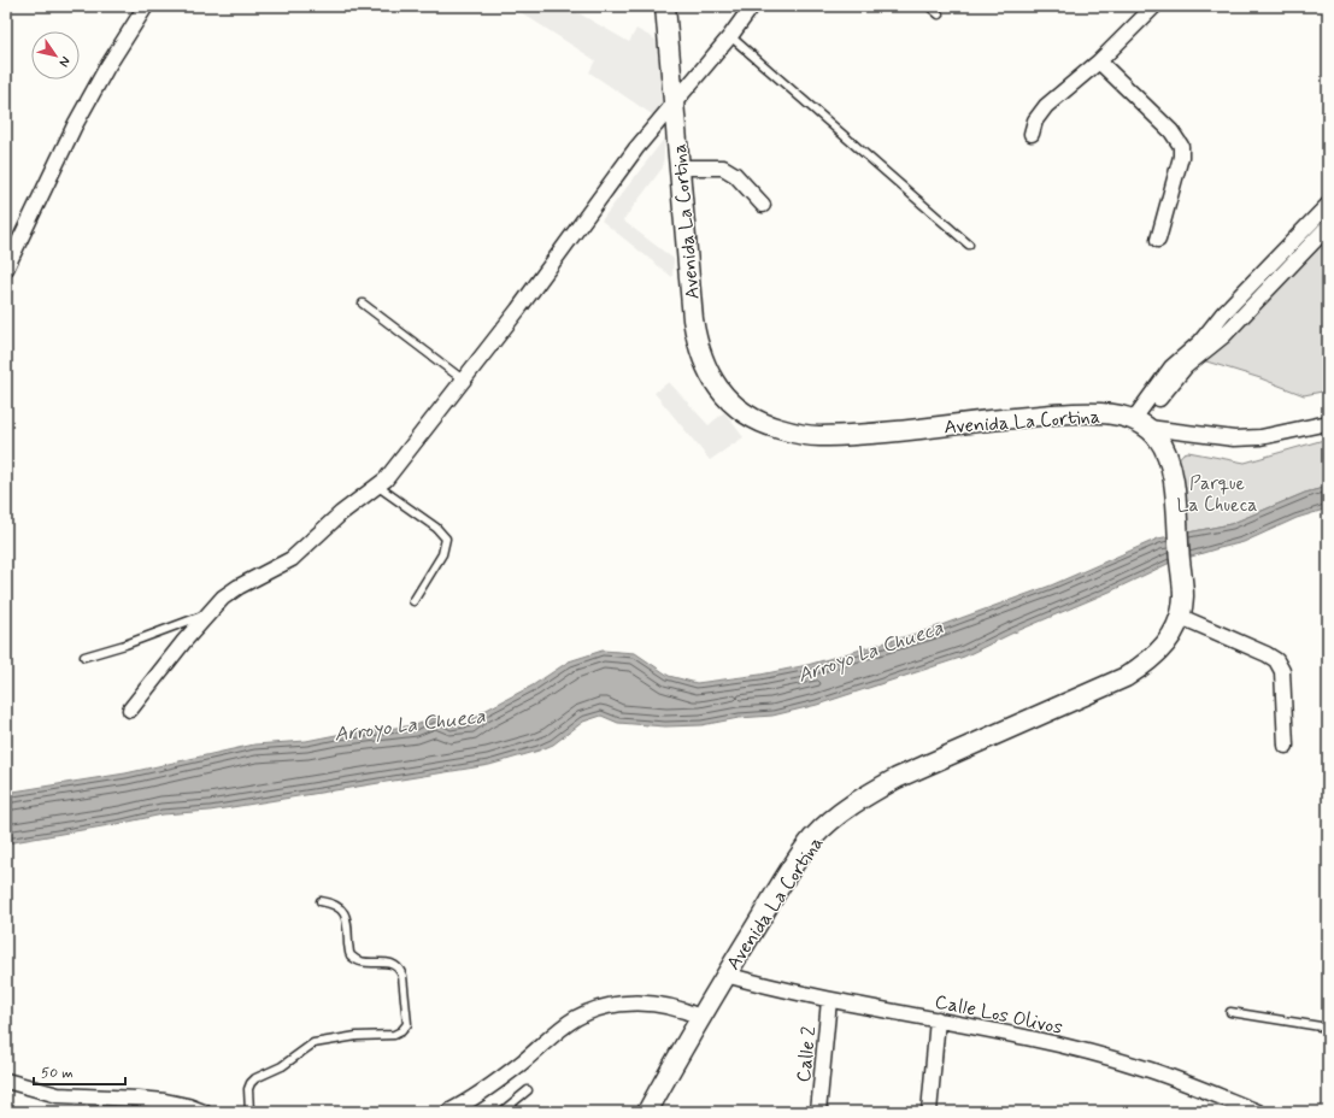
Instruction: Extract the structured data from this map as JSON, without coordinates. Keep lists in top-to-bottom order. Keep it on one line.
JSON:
{"streets":{"main road":["Avenida La Cortina"],"street":["Calle Los Olivos","Calle 2"]},"crossings":[["Avenida La Cortina","Calle Los Olivos"],["Calle Los Olivos","Calle 2"]],"water":["Arroyo La Chueca"],"parks":["Parque La Chueca"],"scale_bar":"50 m","north":"bottom right"}
